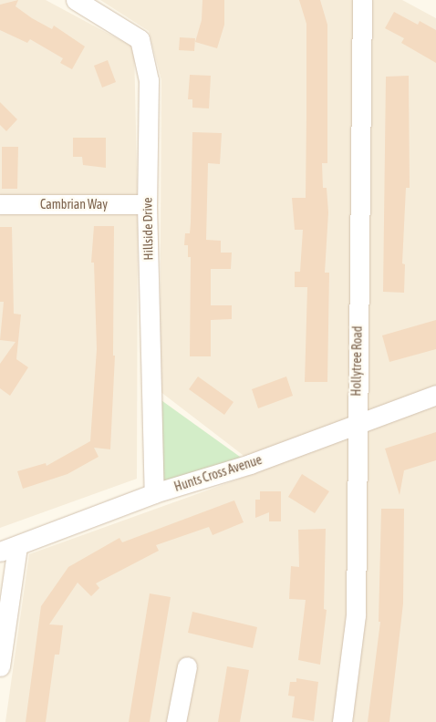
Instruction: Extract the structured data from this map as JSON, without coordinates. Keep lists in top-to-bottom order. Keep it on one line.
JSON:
{"streets":{"street":["Cambrian Way","Hillside Drive","Hollytree Road","Hunts Cross Avenue"]},"crossings":[["Cambrian Way","Hillside Drive"],["Hillside Drive","Hunts Cross Avenue"],["Hollytree Road","Hunts Cross Avenue"]]}
